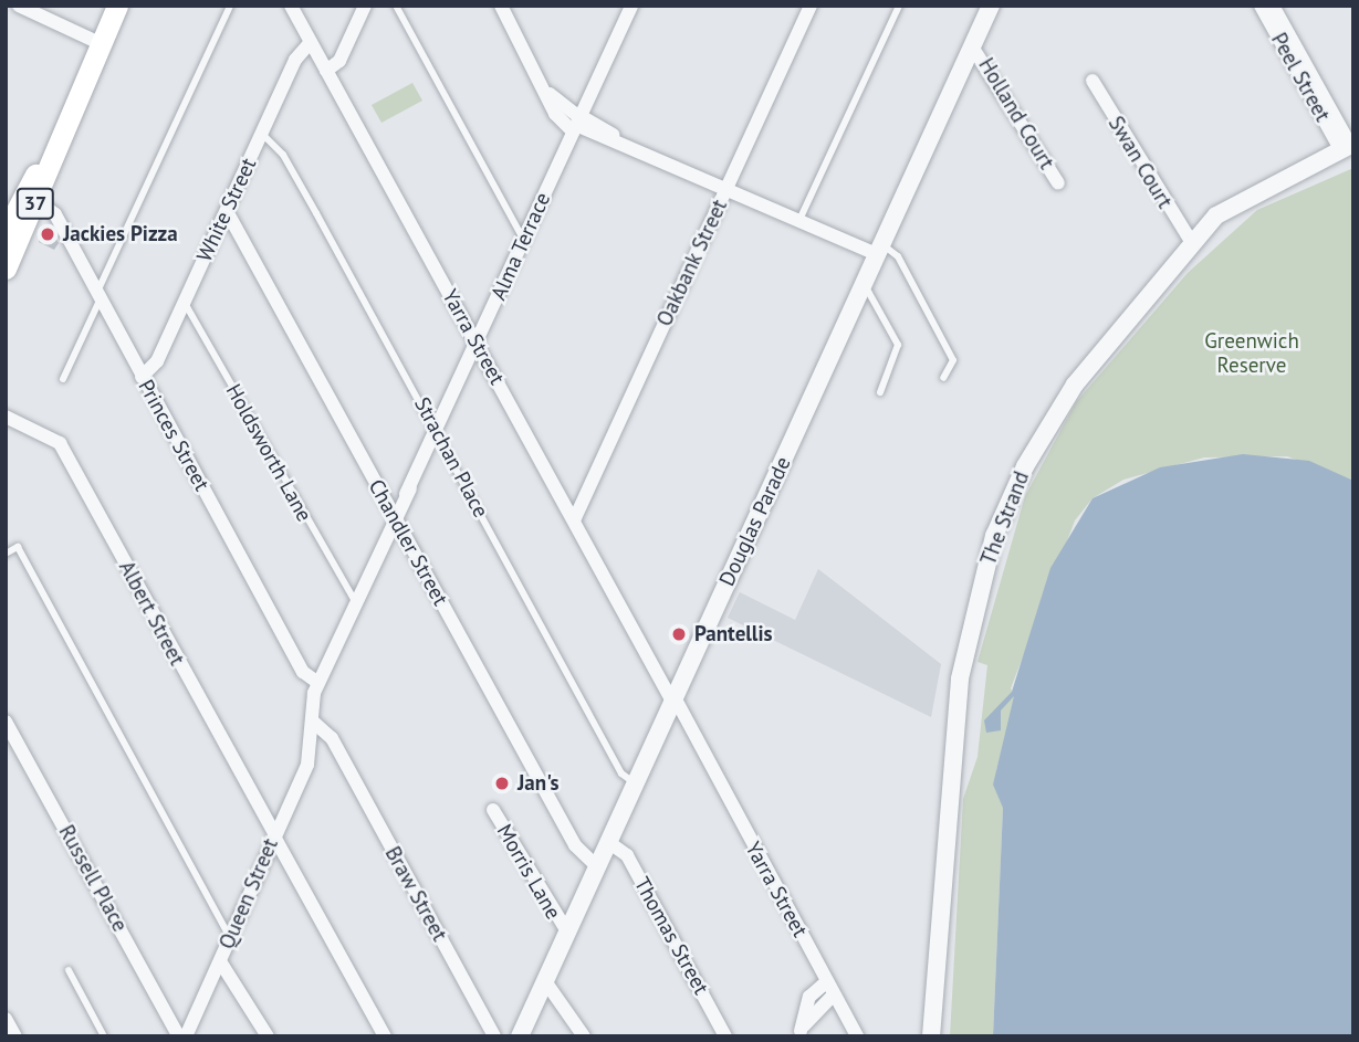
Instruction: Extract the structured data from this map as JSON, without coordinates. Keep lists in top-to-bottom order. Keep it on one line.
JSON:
{"streets":{"main road":["37"],"street":["Peel Street","Holland Court","Swan Court","White Street","Alma Terrace","Oakbank Street","Yarra Street","Princes Street","The Strand","Douglas Parade","Chandler Street","Albert Street","Morris Lane","Russell Place","Queen Street","Braw Street","Thomas Street"],"lane":["Holdsworth Lane","Strachan Place"]},"crossings":[["Peel Street","The Strand"],["Holland Court","Douglas Parade"],["Swan Court","The Strand"],["37","Princes Street"],["White Street","Yarra Street"],["White Street","Princes Street"],["White Street","Holdsworth Lane"],["White Street","Strachan Place"],["White Street","Chandler Street"],["Alma Terrace","Yarra Street"],["Alma Terrace","Princes Street"],["Alma Terrace","Holdsworth Lane"],["Alma Terrace","Strachan Place"],["Alma Terrace","Chandler Street"],["Alma Terrace","Queen Street"],["Alma Terrace","Braw Street"],["Oakbank Street","Yarra Street"],["Yarra Street","Douglas Parade"],["Strachan Place","Douglas Parade"],["Douglas Parade","Chandler Street"],["Douglas Parade","Morris Lane"],["Douglas Parade","Thomas Street"],["Albert Street","Queen Street"]],"parks":["Greenwich Reserve"],"places":["Jackies Pizza","Pantellis","Jan's"]}
